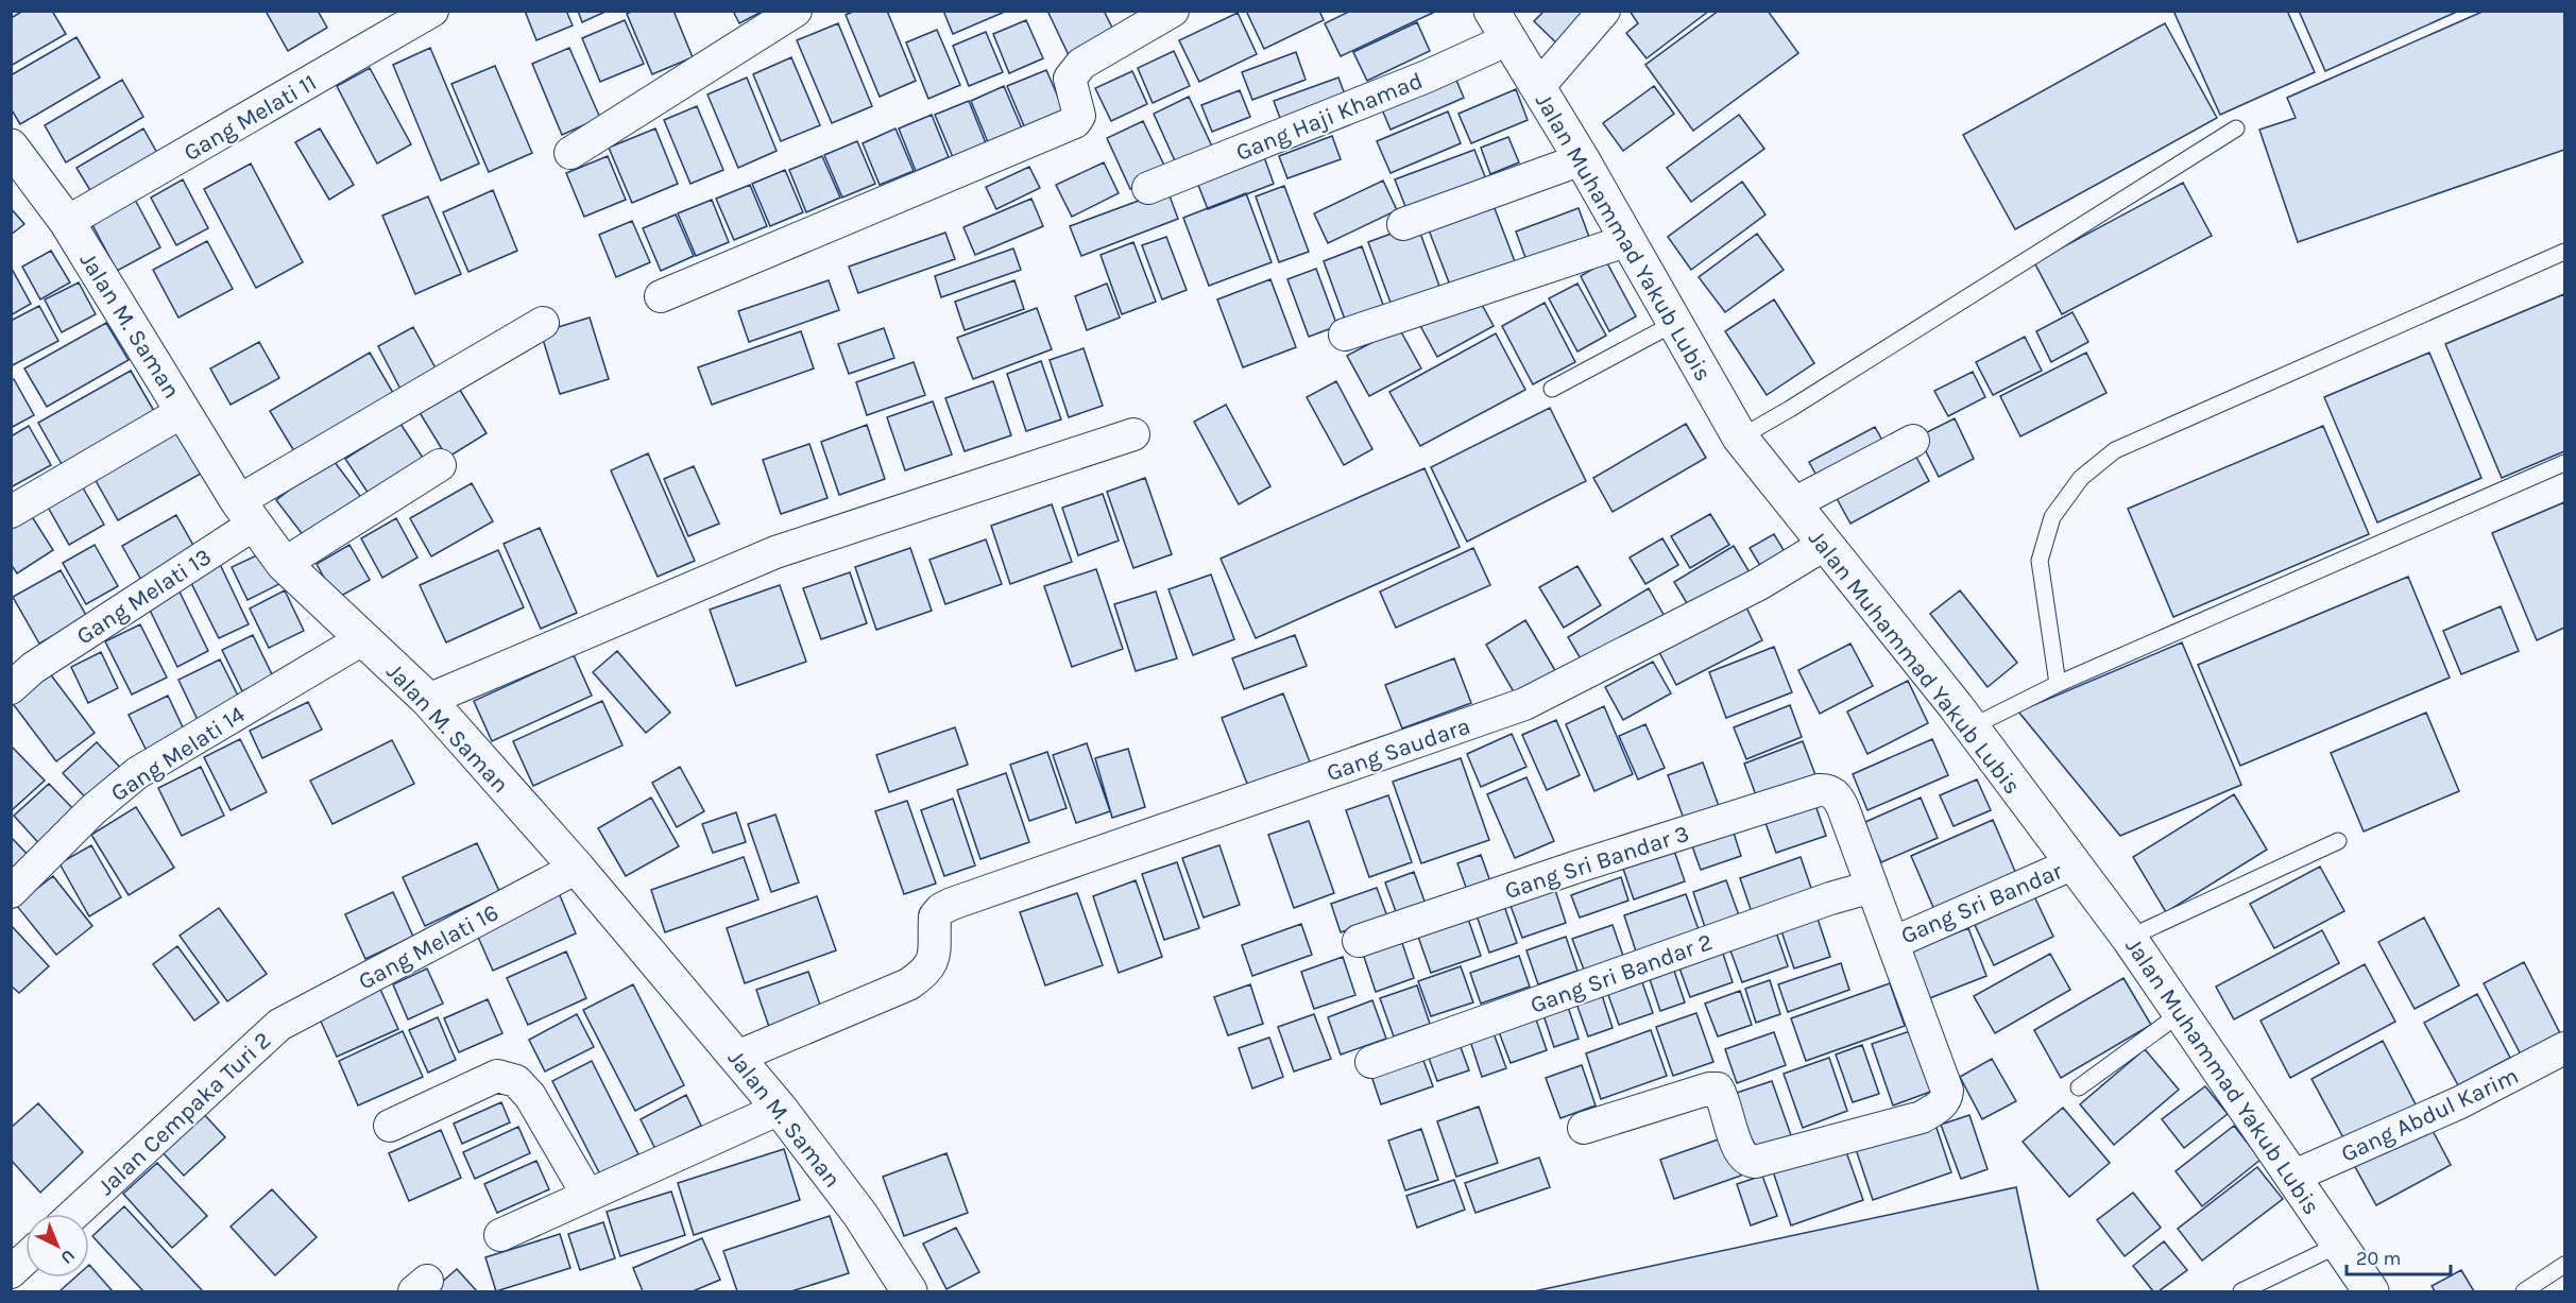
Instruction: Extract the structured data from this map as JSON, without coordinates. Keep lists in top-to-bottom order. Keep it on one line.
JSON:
{"streets":{"main road":["Jalan Muhammad Yakub Lubis","Jalan M. Saman"],"street":["Gang Haji Khamad","Gang Melati 11","Gang Melati 13","Gang Saudara","Gang Melati 14","Gang Sri Bandar 3","Gang Sri Bandar","Gang Melati 16","Gang Sri Bandar 2","Jalan Cempaka Turi 2","Gang Abdul Karim"]},"crossings":[["Gang Haji Khamad","Jalan Muhammad Yakub Lubis"],["Gang Melati 11","Jalan M. Saman"],["Jalan Muhammad Yakub Lubis","Gang Saudara"],["Jalan Muhammad Yakub Lubis","Gang Sri Bandar"],["Jalan Muhammad Yakub Lubis","Gang Abdul Karim"],["Jalan M. Saman","Gang Melati 13"],["Jalan M. Saman","Gang Saudara"],["Jalan M. Saman","Gang Melati 14"],["Jalan M. Saman","Gang Melati 16"],["Gang Sri Bandar 3","Gang Sri Bandar"],["Gang Sri Bandar","Gang Sri Bandar 2"],["Gang Melati 16","Jalan Cempaka Turi 2"]],"scale_bar":"20 m","north":"bottom right"}
